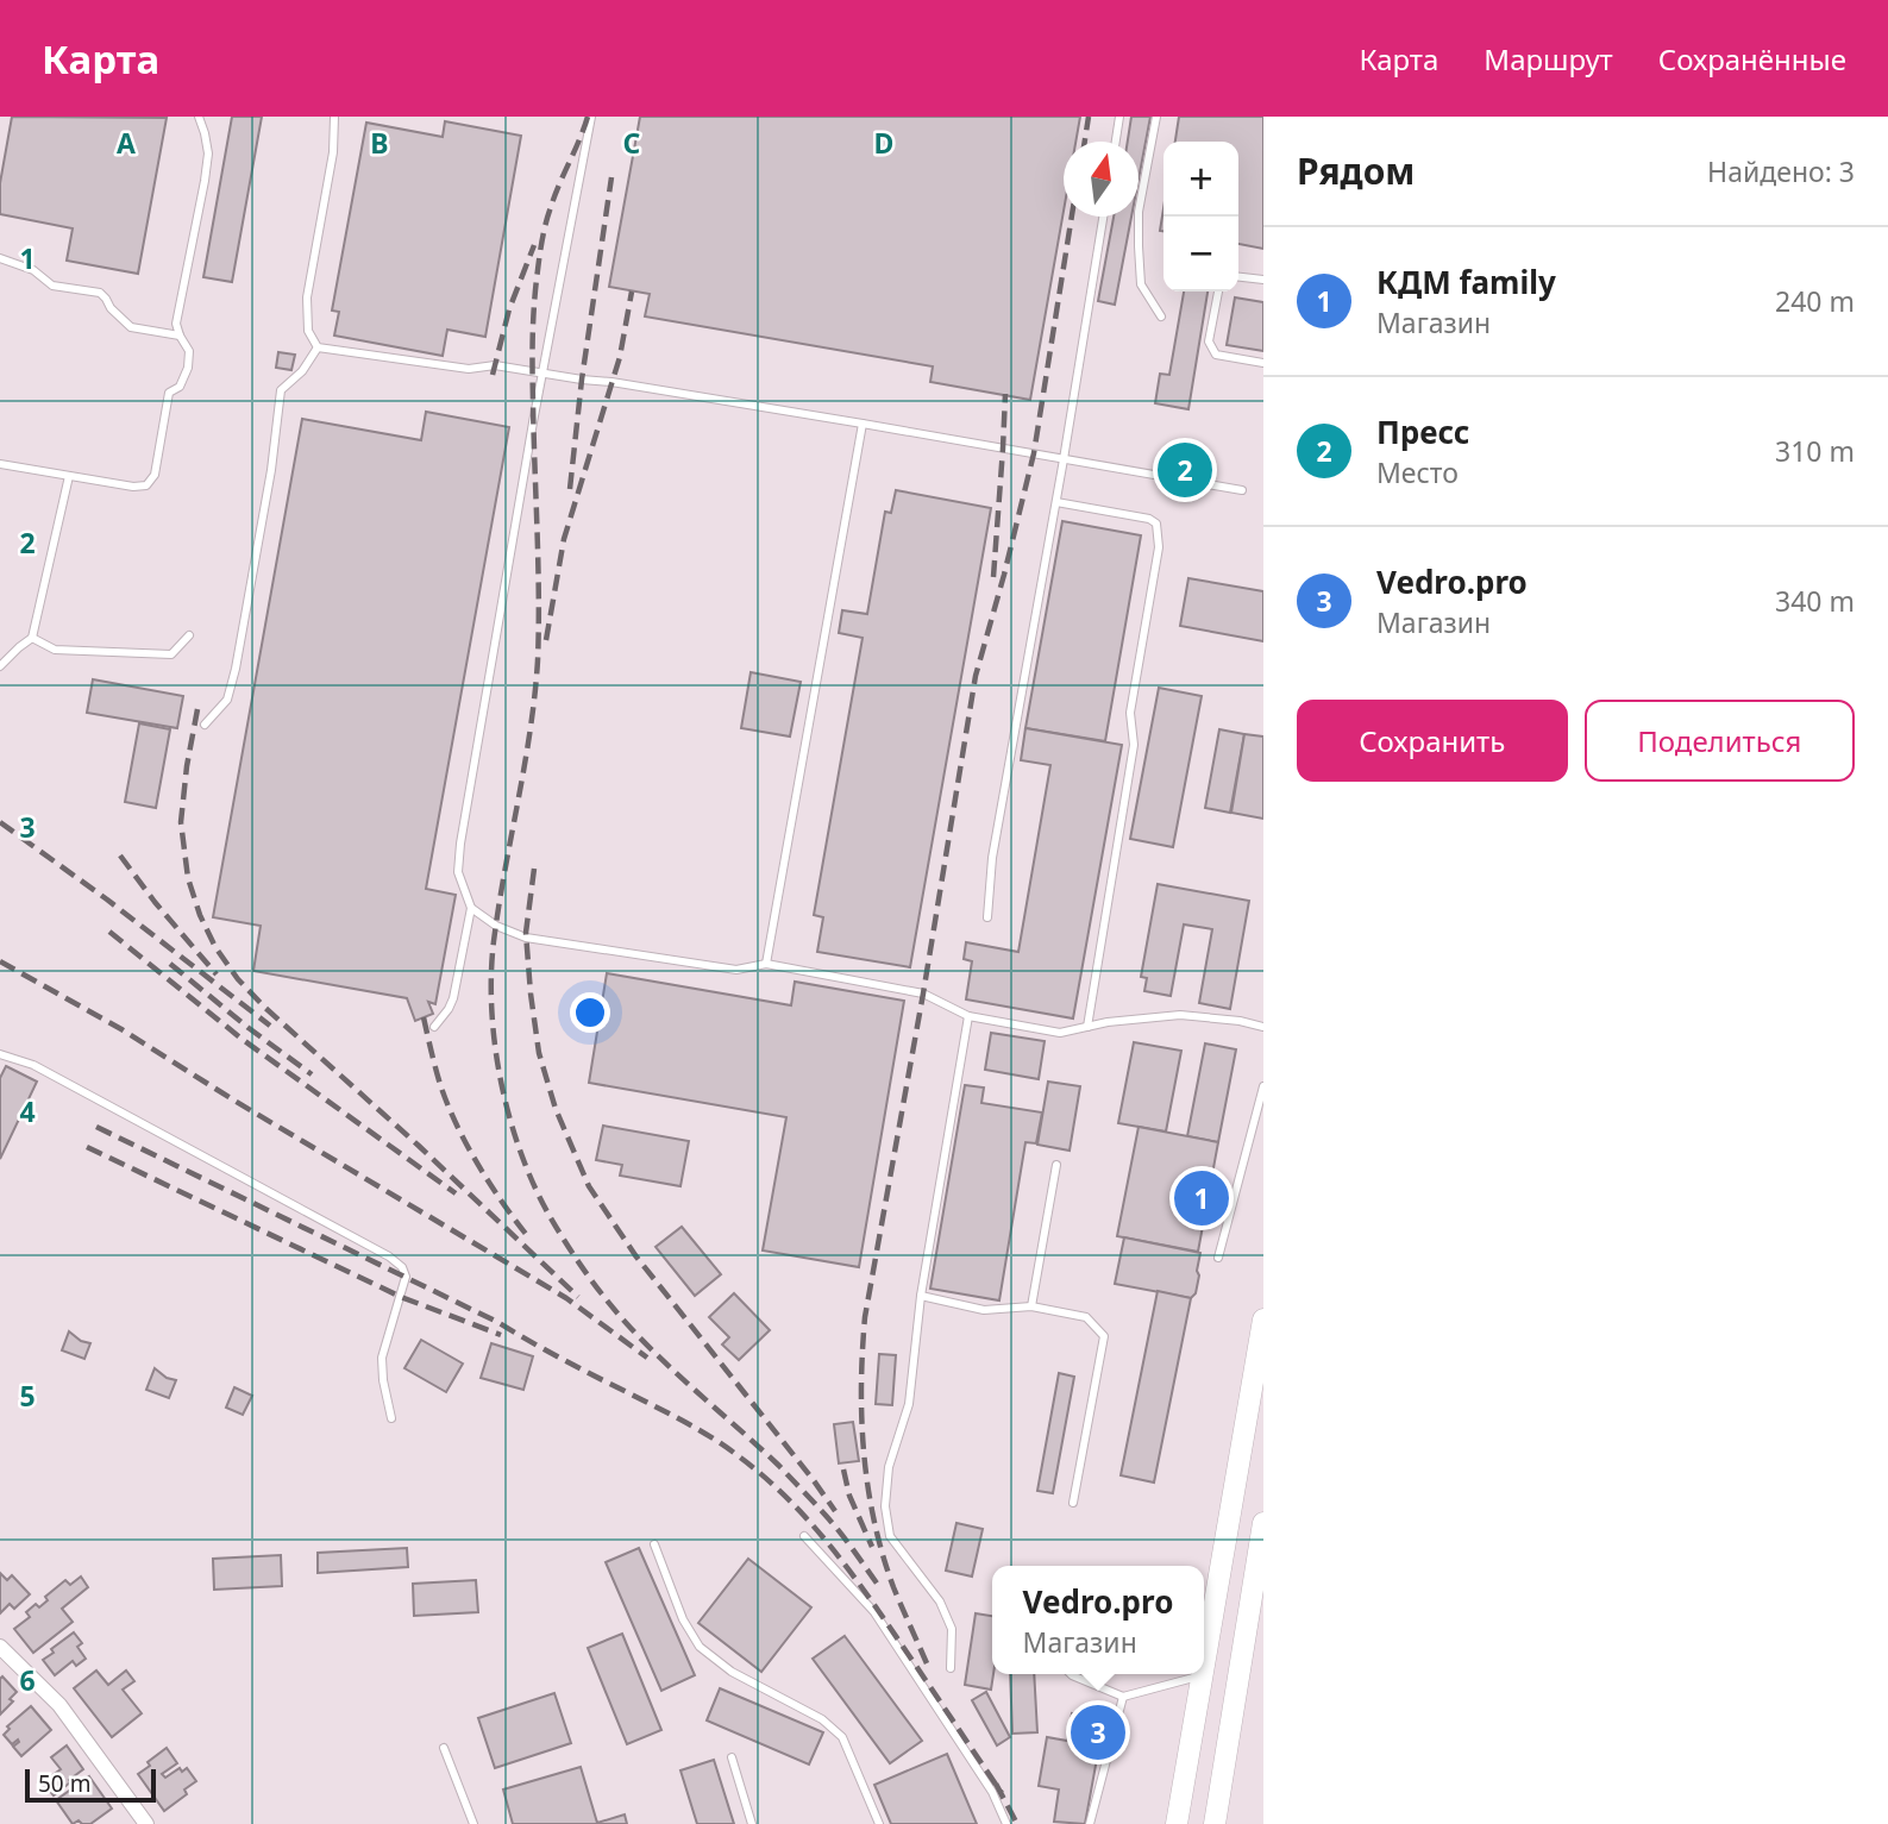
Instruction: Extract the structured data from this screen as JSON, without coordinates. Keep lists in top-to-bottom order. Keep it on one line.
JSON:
{"scale_bar":"50 m","north":"top","page":{"header":"Карта","nav":["Карта","Маршрут","Сохранённые"],"heading":["Рядом","Найдено: 3"],"map_buttons":["+","−"],"list":[{"mark":"1","name":"КДМ family","note":"Магазин","value":"240 m"},{"mark":"2","name":"Пресс","note":"Место","value":"310 m"},{"mark":"3","name":"Vedro.pro","note":"Магазин","value":"340 m"}],"pins":["2","1","3"],"buttons":["Сохранить","Поделиться"],"popup":["Vedro.pro","Магазин"],"scale":"50 m"},"grid":{"columns":["A","B","C","D"],"rows":["1","2","3","4","5","6"]}}
